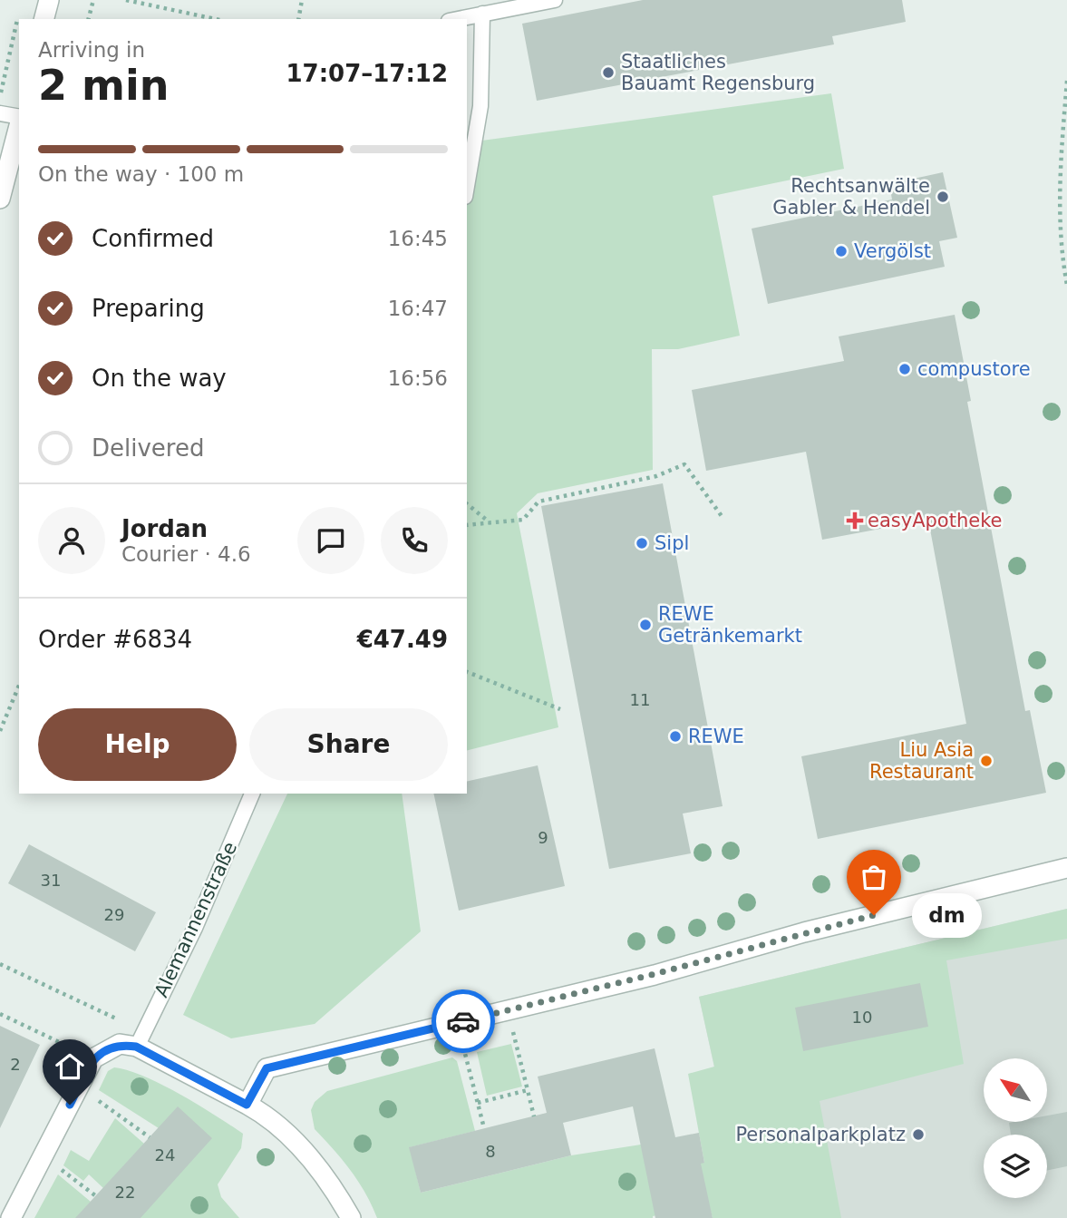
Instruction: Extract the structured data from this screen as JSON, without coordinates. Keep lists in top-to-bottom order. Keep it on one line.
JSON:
{"streets":{"lane":["Alemannenstraße"]},"places":{"other":["Staatliches Bauamt Regensburg","Rechtsanwälte Gabler & Hendel","Vergölst","compustore","Sipl","REWE Getränkemarkt","REWE","Liu Asia Restaurant","dm","Personalparkplatz"],"health":["easyApotheke"]},"house_numbers":["11","9","31","29","10","2","8","24","22"],"north":"top left","page":{"heading":["2 min","Arriving in","17:07–17:12"],"panel":["Jordan","Courier · 4.6","Order #6834","€47.49"],"bar":"On the way · 100 m","list":[["Confirmed","16:45"],["Preparing","16:47"],["On the way","16:56"],"Delivered"],"buttons":["Help","Share"],"bubble":"dm"}}
